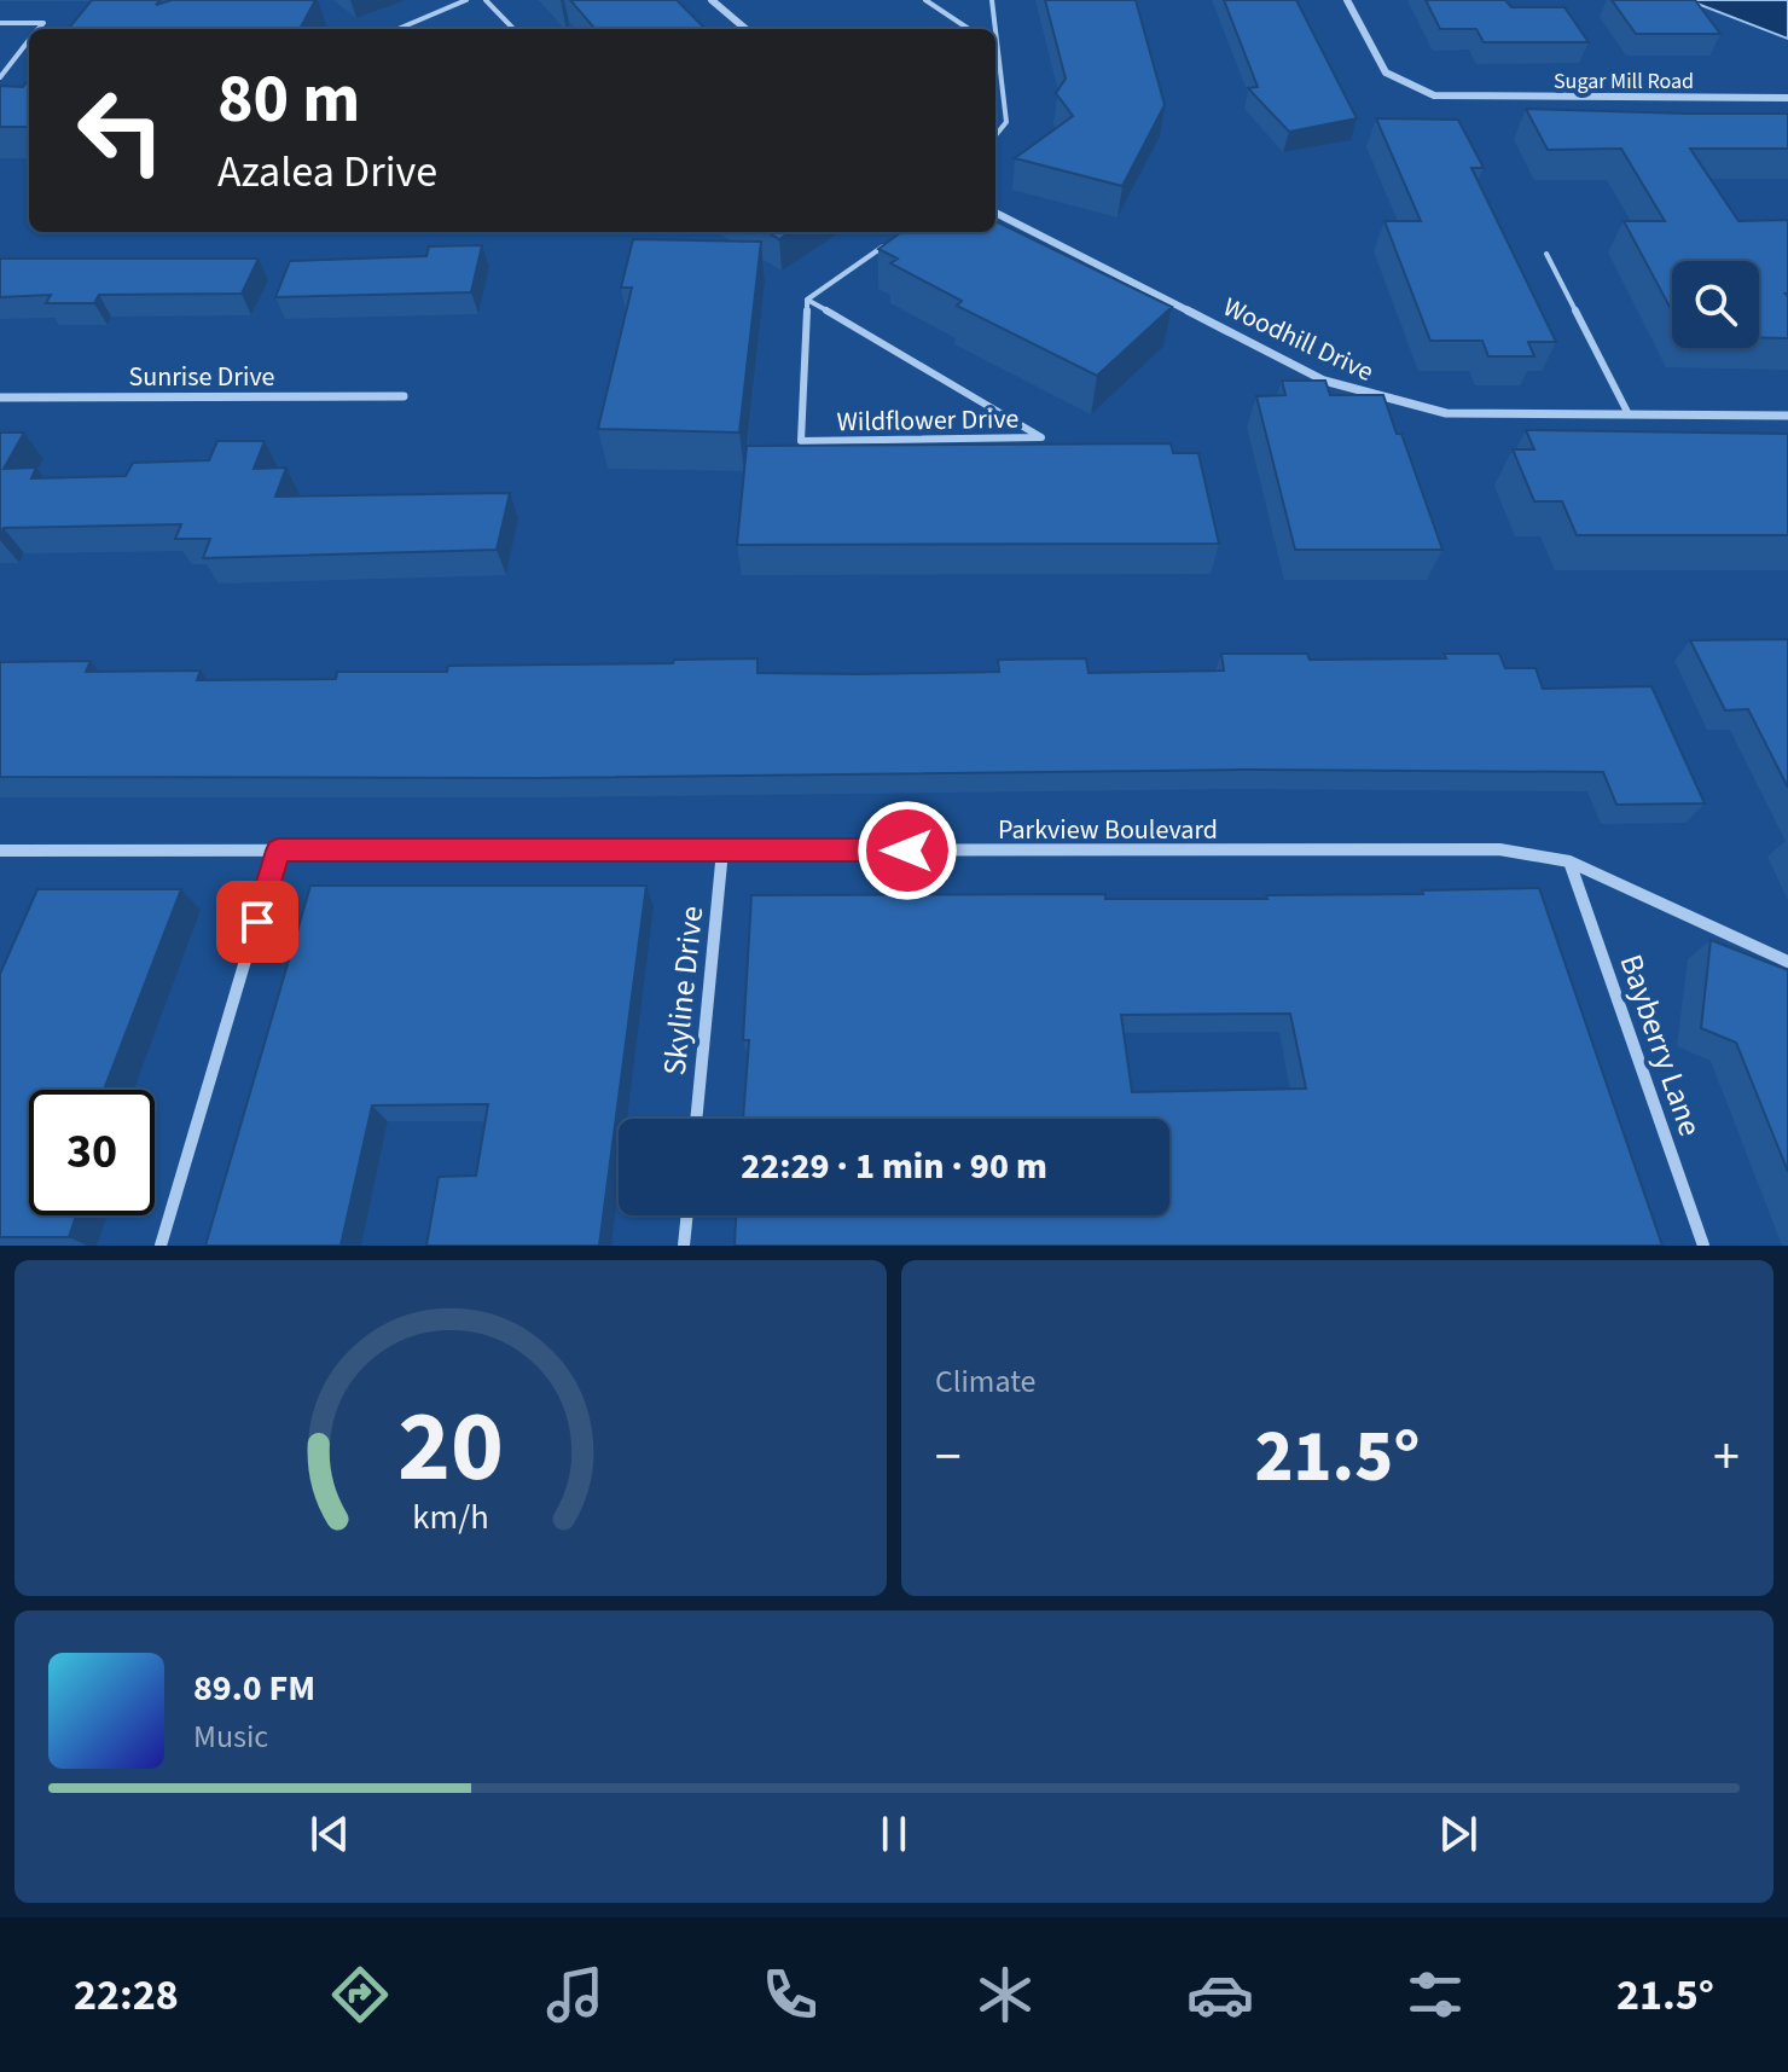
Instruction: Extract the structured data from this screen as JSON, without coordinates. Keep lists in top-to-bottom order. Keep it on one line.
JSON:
{"streets":{"street":["Sugar Mill Road","Woodhill Drive","Sunrise Drive","Parkview Boulevard","Skyline Drive","Bayberry Lane"],"lane":["Wildflower Drive"]},"crossings":[["Parkview Boulevard","Skyline Drive"],["Parkview Boulevard","Bayberry Lane"]],"page":{"turn":["80 m","Azalea Drive"],"limit":"30","trip":"22:29 · 1 min · 90 m","tile":"Climate","heat":["−","21.5°","+"],"song":["89.0 FM","Music"],"tabs":["22:28","21.5°"],"gauge":["20","km/h"]}}
